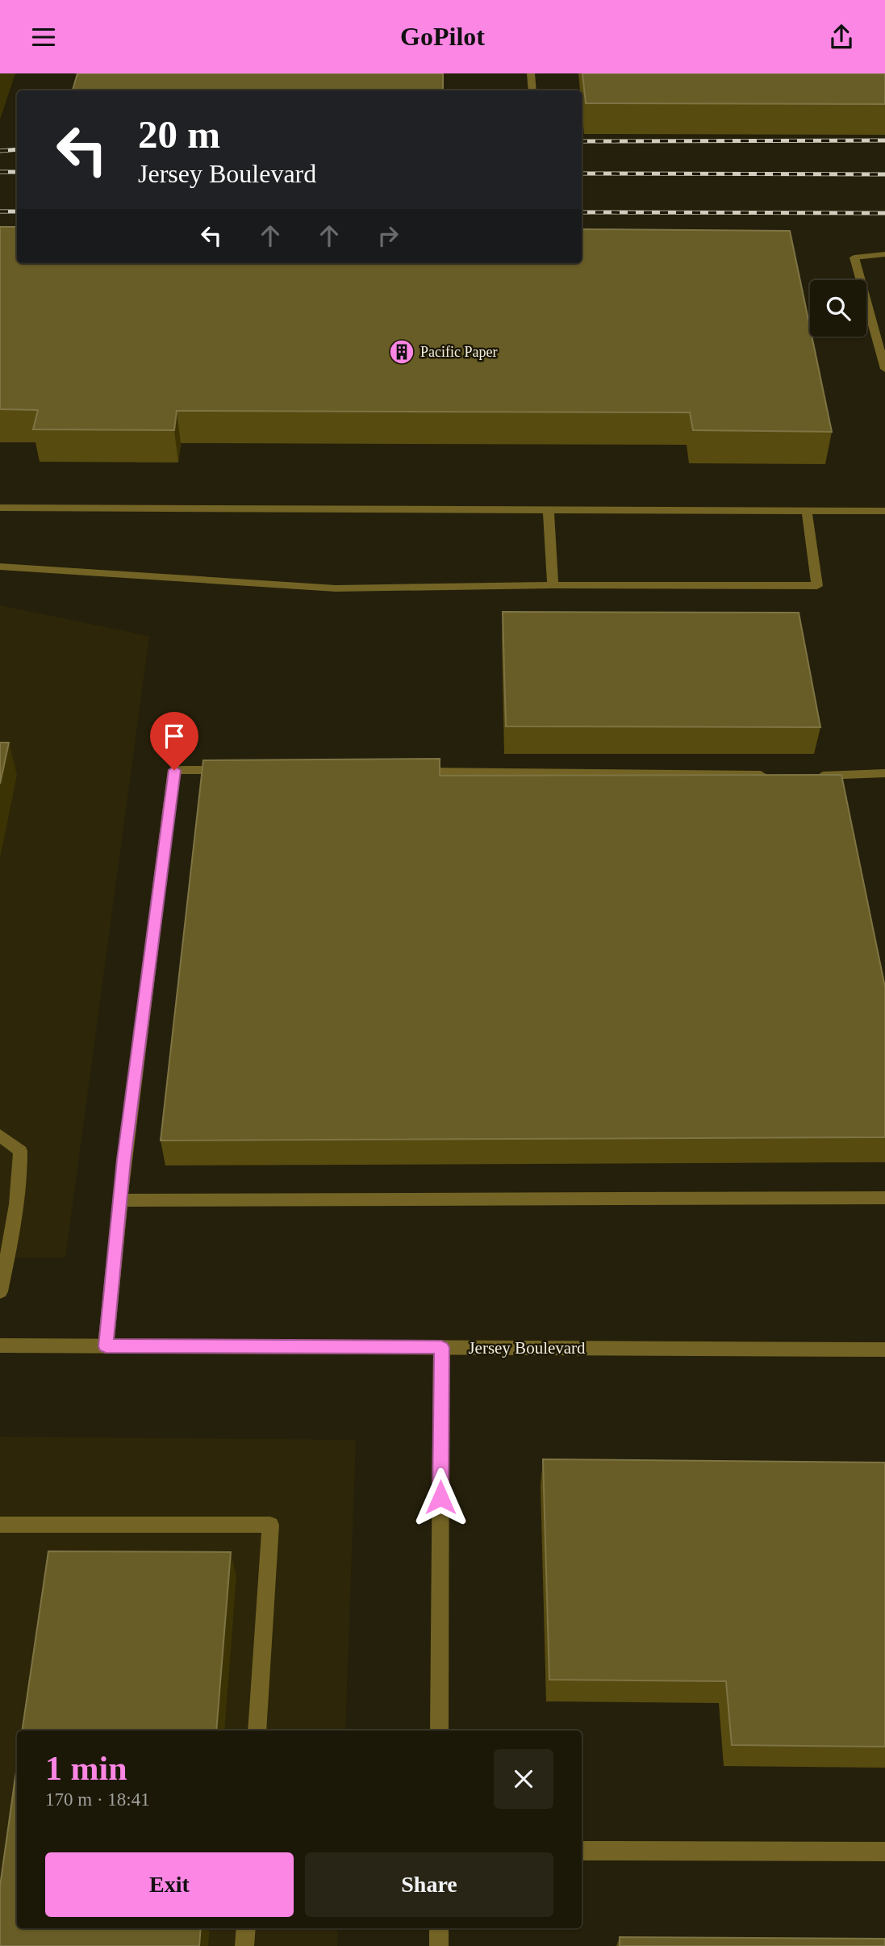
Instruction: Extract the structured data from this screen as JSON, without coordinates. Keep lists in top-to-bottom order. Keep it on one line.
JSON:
{"streets":{"street":["Jersey Boulevard"]},"places":{"building":["Pacific Paper"]},"page":{"header":"GoPilot","turn":["20 m","Jersey Boulevard"],"heading":["1 min","170 m · 18:41"],"buttons":["Exit","Share"]}}
